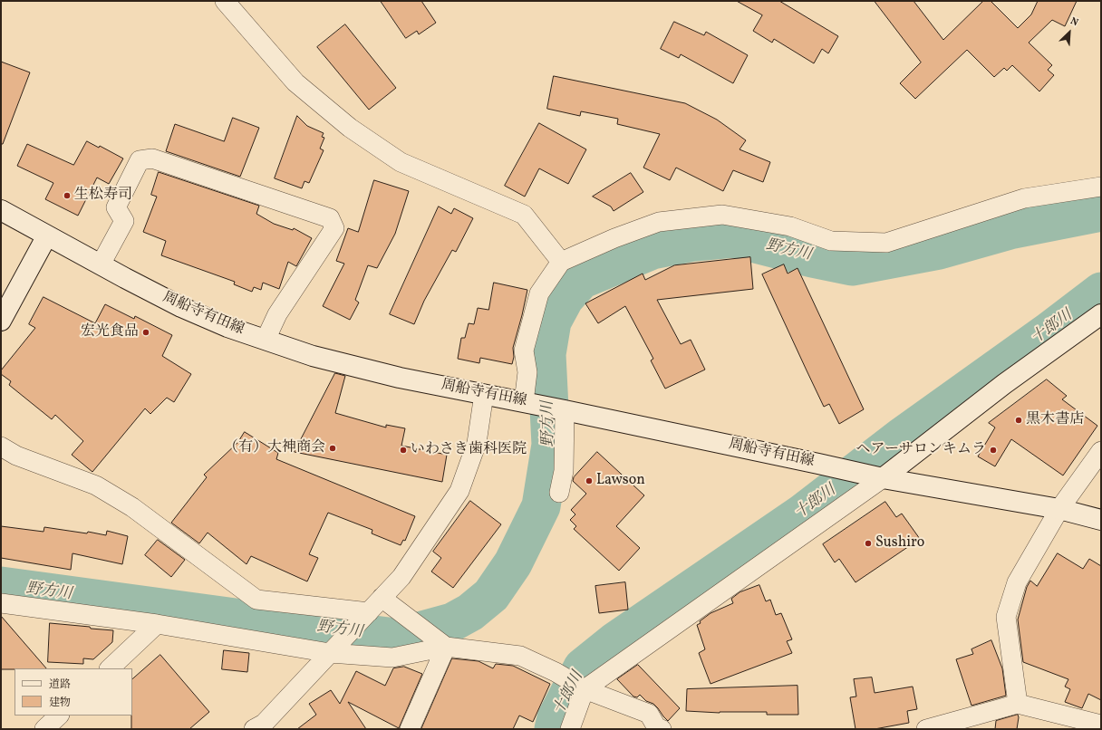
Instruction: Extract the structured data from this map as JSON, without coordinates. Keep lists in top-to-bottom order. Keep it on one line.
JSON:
{"streets":{"main road":["周船寺有田線"]},"water":["野方川","十郎川"],"places":["生松寿司","宏光食品","黒木書店","（有）大神商会","いわさき歯科医院","ヘアーサロンキムラ","Lawson","Sushiro"],"legend":["道路","建物"],"north":"top right"}
